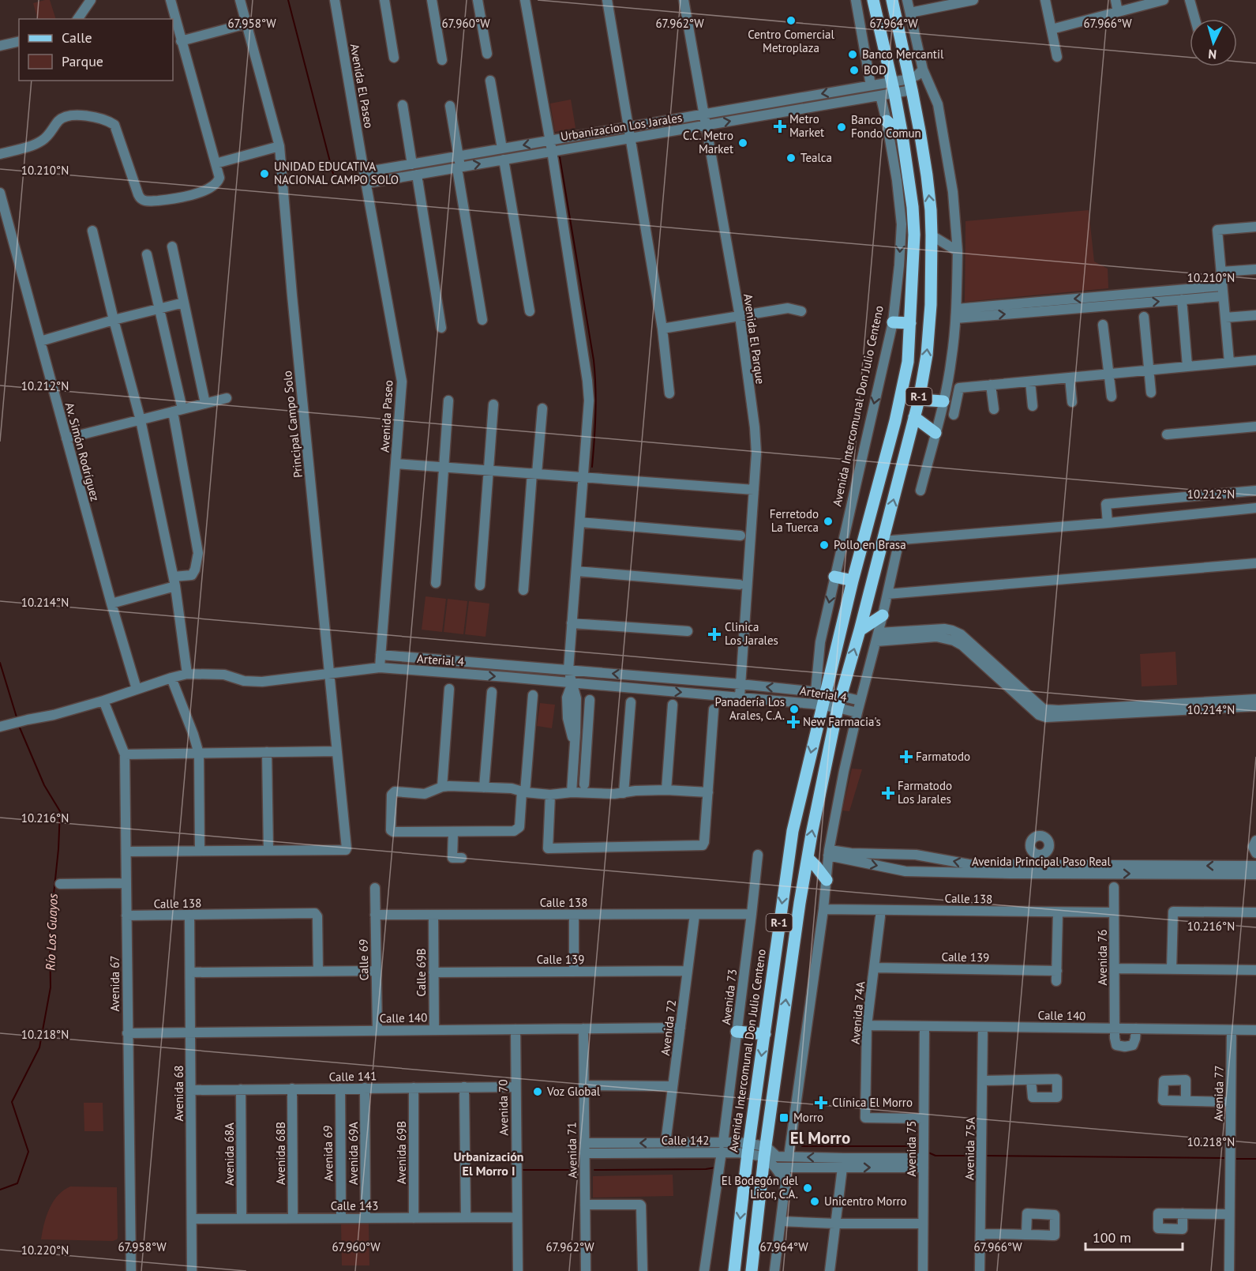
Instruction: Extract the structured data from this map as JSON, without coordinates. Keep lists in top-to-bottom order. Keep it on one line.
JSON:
{"streets":{"main road":["R-1","Avenida Intercomunal Don Julio Centeno"],"street":["Avenida El Paseo","Urbanizacion Los Jarales","Avenida El Parque","Avenida Paseo","Principal Campo Solo","Av. Simón Rodríguez","Arterial 4","Avenida Principal Paso Real","Calle 138","Calle 139","Avenida 76","Calle 69","Calle 69B","Avenida 67","Avenida 73","Avenida 74A","Calle 140","Avenida 72","Calle 141","Avenida 68","Avenida 77","Avenida 70","Calle 142","Avenida 75","Avenida 75A","Avenida 71","Avenida 69B","Avenida 68B","Avenida 69","Avenida 69A","Avenida 68A","Calle 143"]},"crossings":[["Avenida El Paseo","Urbanizacion Los Jarales"],["Avenida El Paseo","Avenida Paseo"],["Urbanizacion Los Jarales","Avenida El Parque"],["Urbanizacion Los Jarales","Avenida Intercomunal Don Julio Centeno"],["Urbanizacion Los Jarales","Avenida Paseo"],["Avenida El Parque","Arterial 4"],["R-1","Arterial 4"],["R-1","Calle 142"],["Avenida Intercomunal Don Julio Centeno","Arterial 4"],["Avenida Intercomunal Don Julio Centeno","Avenida 73"],["Avenida Intercomunal Don Julio Centeno","Calle 142"],["Avenida Paseo","Arterial 4"],["Principal Campo Solo","Arterial 4"],["Av. Simón Rodríguez","Arterial 4"],["Arterial 4","Avenida 67"],["Calle 138","Avenida 76"],["Calle 138","Calle 69"],["Calle 138","Calle 69B"],["Calle 138","Avenida 67"],["Calle 138","Avenida 73"],["Calle 138","Avenida 74A"],["Calle 138","Avenida 72"],["Calle 138","Avenida 68"],["Calle 139","Calle 69B"],["Calle 139","Avenida 74A"],["Calle 139","Avenida 72"],["Avenida 76","Calle 140"],["Calle 69","Calle 140"],["Calle 69B","Calle 140"],["Avenida 67","Calle 140"],["Avenida 73","Calle 142"],["Avenida 74A","Calle 140"],["Avenida 74A","Avenida 75"],["Calle 140","Avenida 72"],["Calle 140","Avenida 68"],["Calle 140","Avenida 77"],["Calle 140","Avenida 70"],["Calle 140","Avenida 75"],["Calle 140","Avenida 75A"],["Calle 140","Avenida 71"],["Avenida 72","Calle 142"],["Calle 141","Avenida 68"],["Calle 141","Avenida 70"],["Calle 141","Avenida 69B"],["Calle 141","Avenida 68B"],["Calle 141","Avenida 69"],["Calle 141","Avenida 69A"],["Calle 141","Avenida 68A"],["Avenida 68","Calle 143"],["Avenida 70","Calle 143"],["Calle 142","Avenida 75"],["Calle 142","Avenida 71"],["Avenida 69B","Calle 143"],["Avenida 68B","Calle 143"],["Avenida 69","Calle 143"],["Avenida 69A","Calle 143"],["Avenida 68A","Calle 143"]],"districts":["El Morro","Urbanización El Morro I"],"water":["Río Los Guayos"],"places":{"other":["Centro Comercial Metroplaza","Banco Mercantil","BOD","Banco Fondo Comun","C.C. Metro Market","Tealca","UNIDAD EDUCATIVA NACIONAL CAMPO SOLO","Ferretodo La Tuerca","Pollo en Brasa","Panadería Los Arales, C.A.","Voz Global","El Bodegón del Licor, C.A.","Unicentro Morro"],"health":["Metro Market","Clinica Los Jarales","New Farmacia's","Farmatodo","Farmatodo Los Jarales","Clínica El Morro"],"transit":["Morro"]},"legend":["Calle","Parque"],"scale_bar":"100 m","north":"bottom","coordinates":["67.958°W","67.960°W","67.962°W","67.964°W","67.966°W","10.210°N","10.212°N","10.214°N","10.216°N","10.218°N","10.220°N"]}
